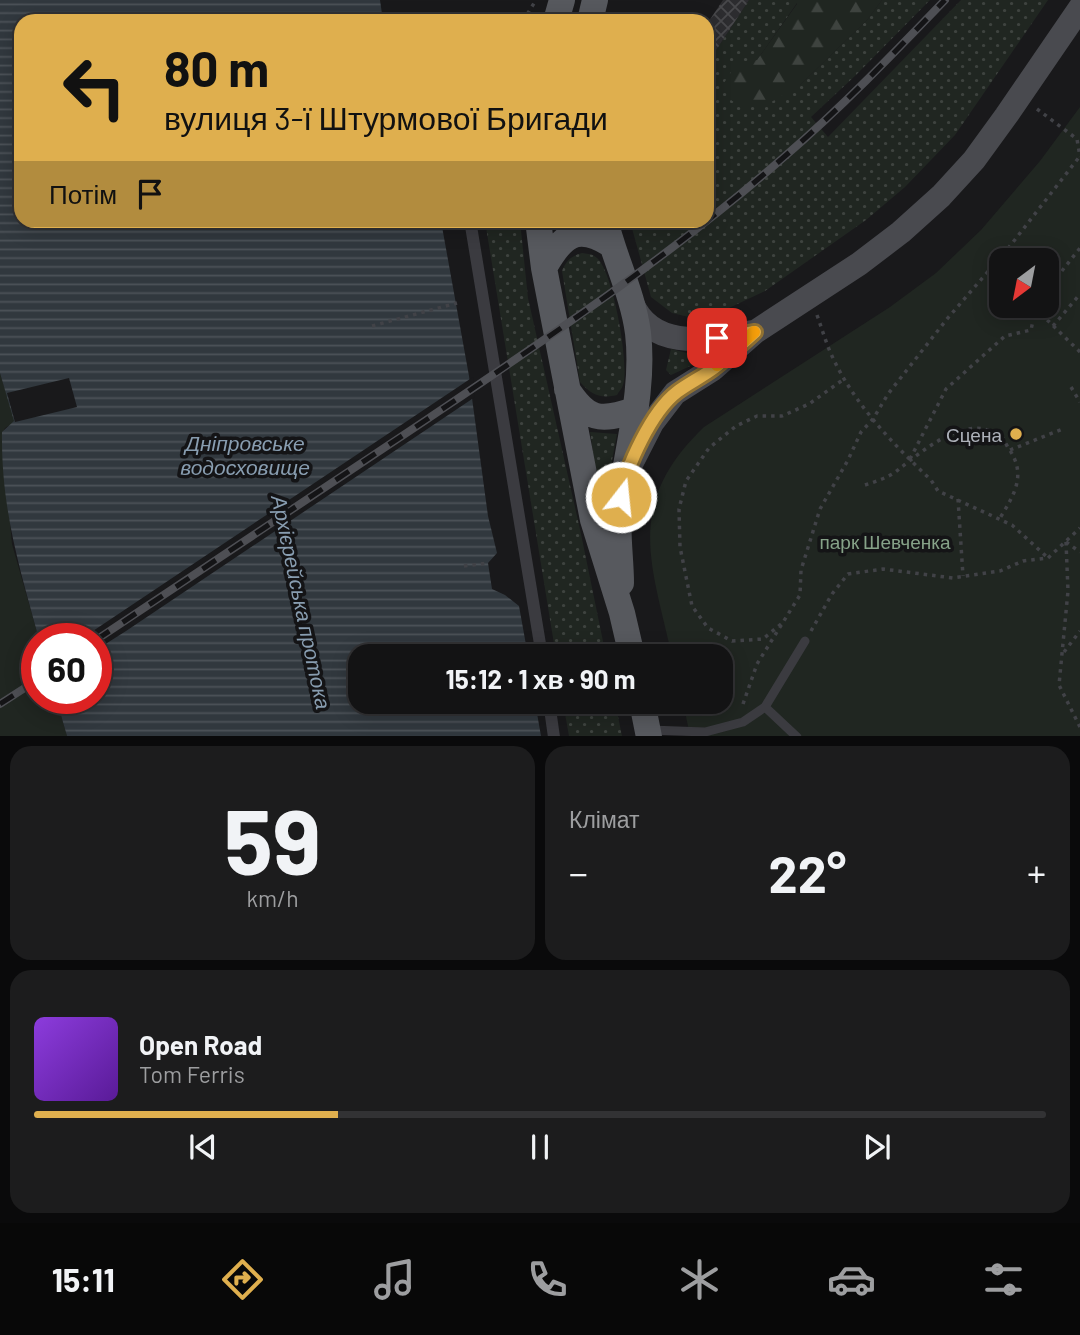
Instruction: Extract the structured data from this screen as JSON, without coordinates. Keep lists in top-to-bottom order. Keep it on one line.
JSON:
{"water":["Дніпровське водосховище","Архієрейська протока"],"parks":["парк Шевченка"],"places":["Сцена"],"north":"bottom left","page":{"turn":["80 m","вулиця 3-ї Штурмової Бригади"],"then":"Потім","limit":"60","trip":"15:12 · 1 хв · 90 m","tile":[["59","km/h"],"Клімат"],"heat":["−","22°","+"],"song":["Open Road","Tom Ferris"],"tabs":"15:11"}}
